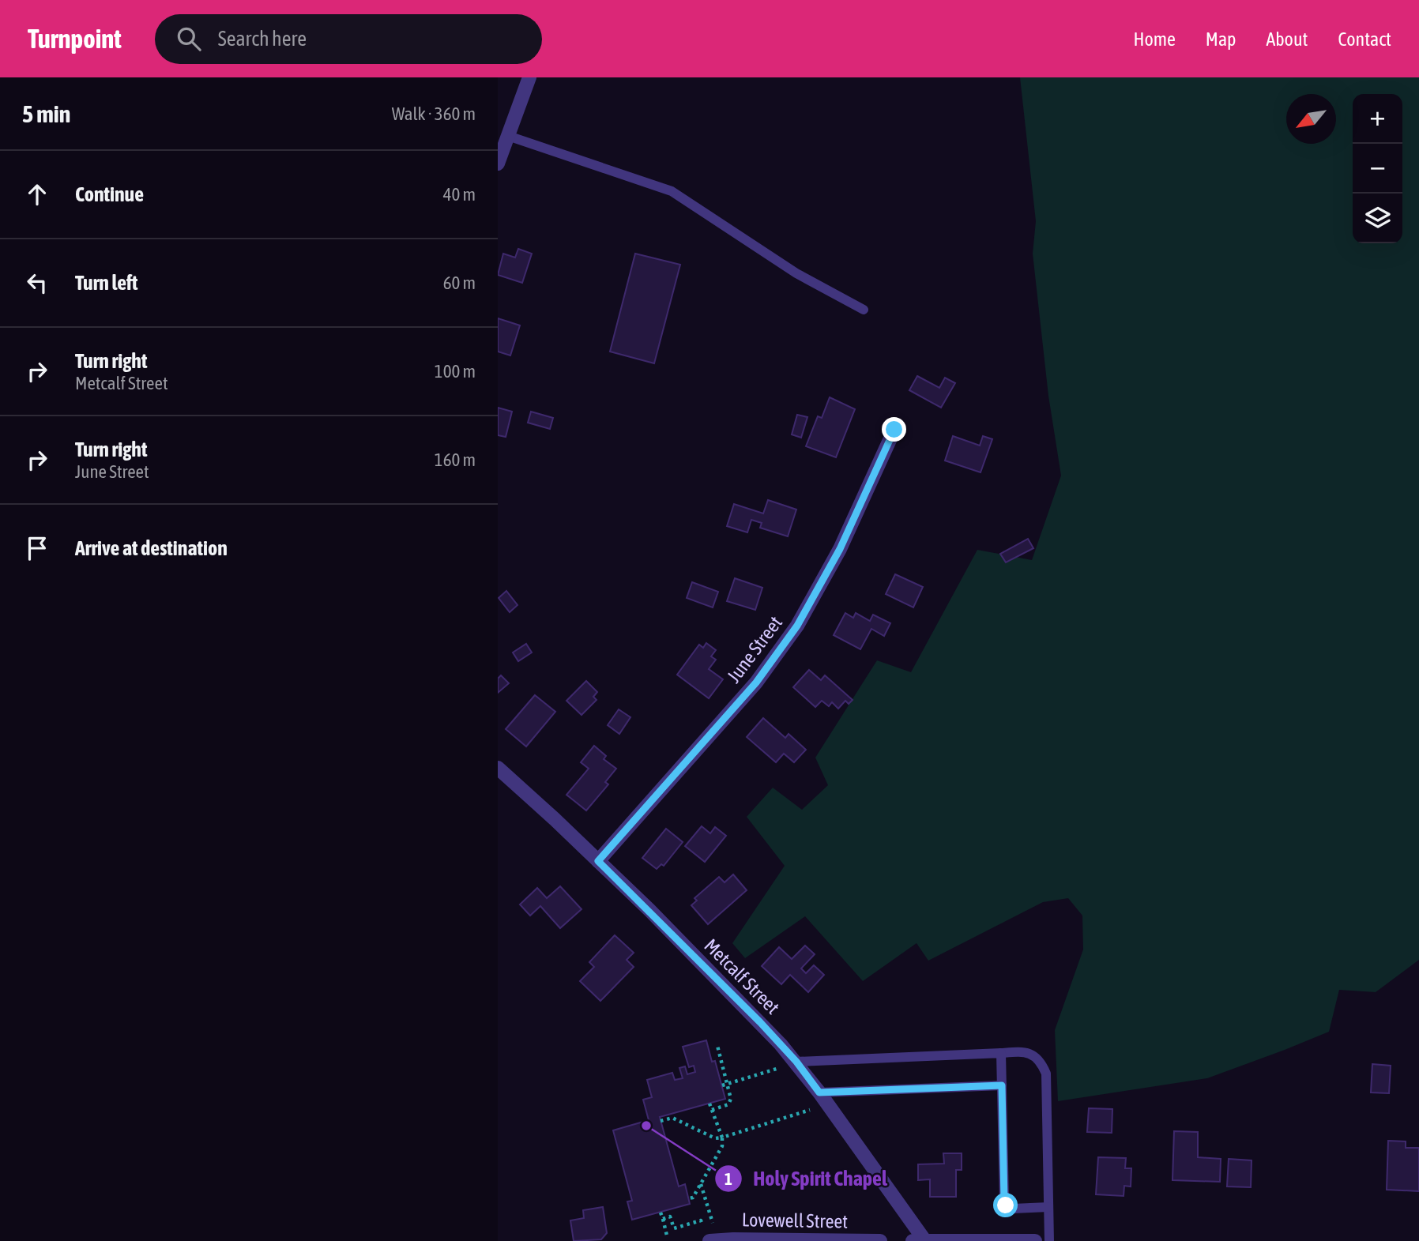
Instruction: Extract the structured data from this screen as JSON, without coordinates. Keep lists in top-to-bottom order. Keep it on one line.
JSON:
{"streets":{"street":["June Street","Metcalf Street","Lovewell Street"]},"crossings":[["June Street","Metcalf Street"]],"places":["Holy Spirit Chapel"],"north":"bottom left","page":{"header":"Turnpoint","search":"Search here","nav":["Home","Map","About","Contact"],"heading":["5 min","Walk · 360 m"],"map_buttons":["+","−"],"list":[["Continue","40 m"],["Turn left","60 m"],["Turn right","Metcalf Street","100 m"],["Turn right","June Street","160 m"],"Arrive at destination"]}}
